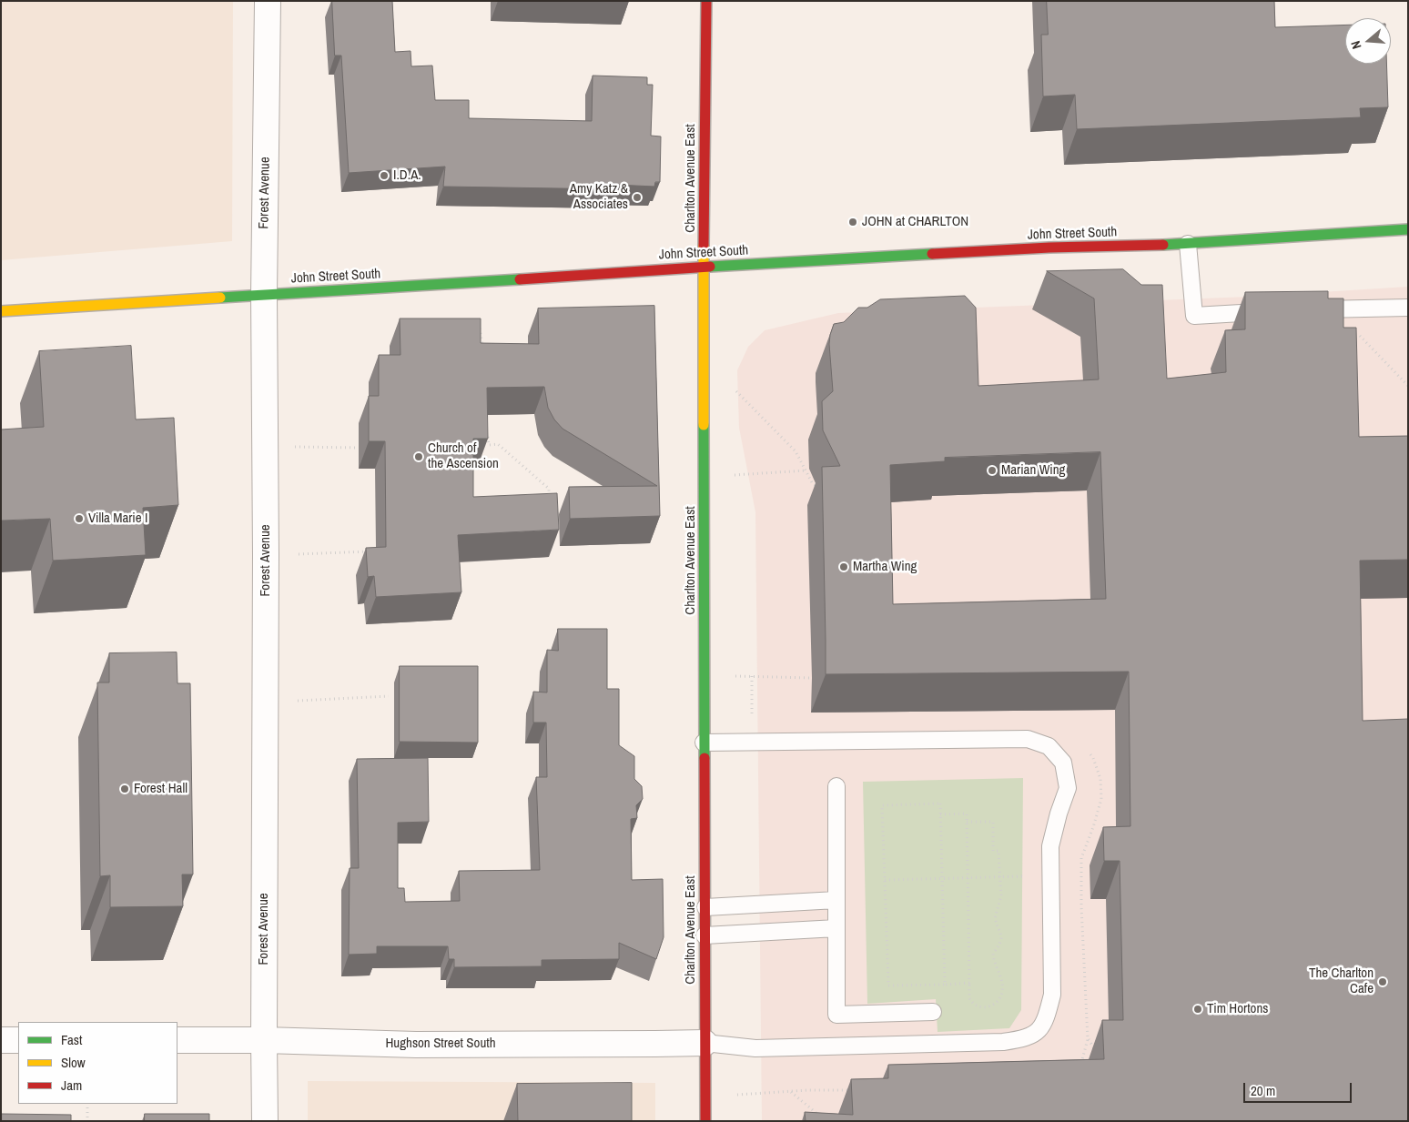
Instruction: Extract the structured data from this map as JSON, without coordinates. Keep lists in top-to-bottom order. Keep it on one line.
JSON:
{"streets":{"main road":["Charlton Avenue East","John Street South"],"street":["Forest Avenue","Hughson Street South"]},"crossings":[["Charlton Avenue East","John Street South"],["Charlton Avenue East","Hughson Street South"],["Forest Avenue","John Street South"],["Forest Avenue","Hughson Street South"]],"places":["I.D.A.","Amy Katz & Associates","JOHN at CHARLTON","Church of the Ascension","Marian Wing","Villa Marie I","Martha Wing","Forest Hall","The Charlton Cafe","Tim Hortons"],"legend":["Fast","Slow","Jam"],"scale_bar":"20 m","north":"left"}
